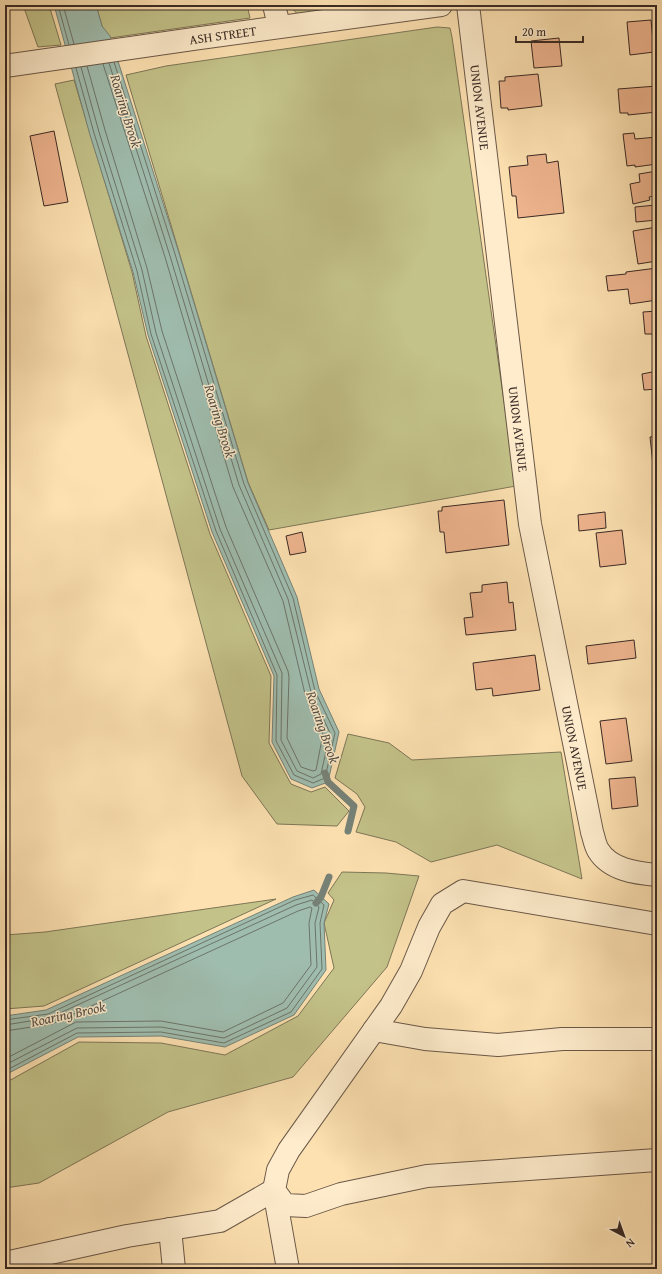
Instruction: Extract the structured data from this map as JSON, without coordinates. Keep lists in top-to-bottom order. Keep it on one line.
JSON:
{"streets":{"street":["ASH STREET","UNION AVENUE"]},"water":["Roaring Brook"],"scale_bar":"20 m","north":"bottom right"}
